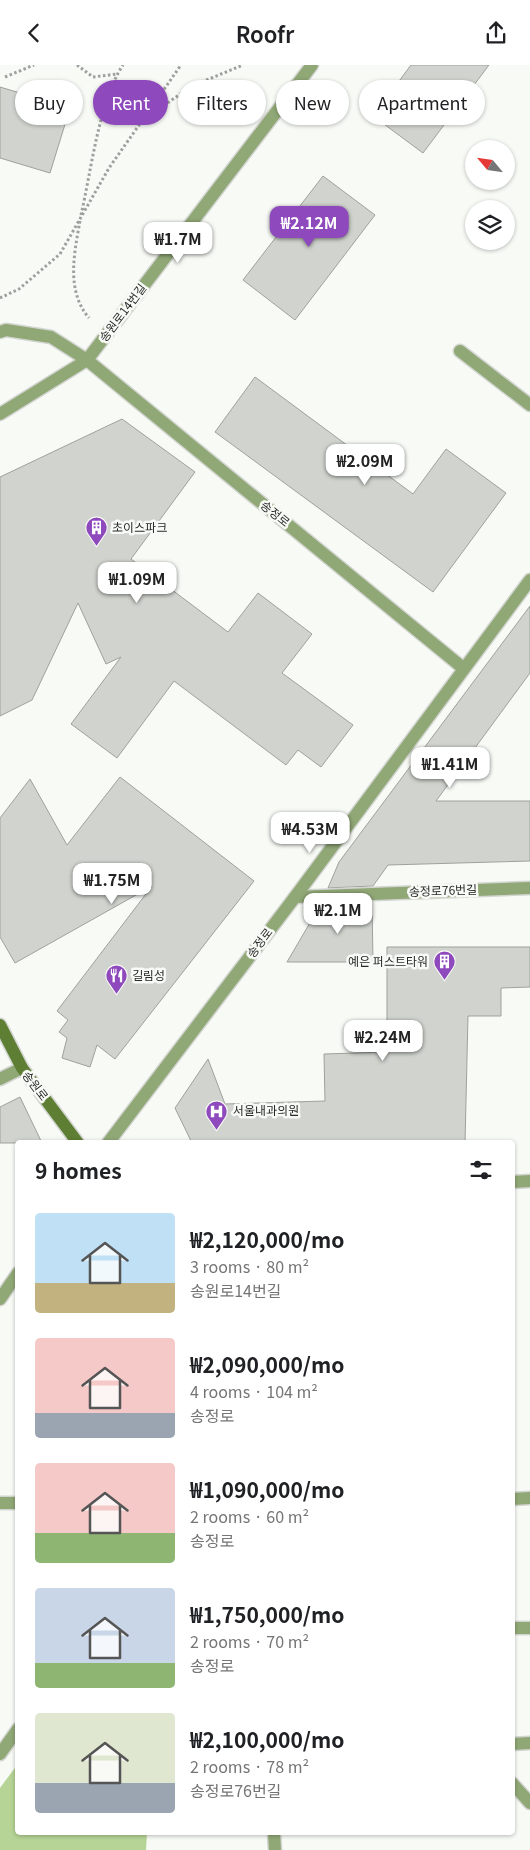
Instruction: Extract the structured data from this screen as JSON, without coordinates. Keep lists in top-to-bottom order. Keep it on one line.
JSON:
{"streets":{"main road":["송원로"],"street":["송원로14번길","송정로","송정로76번길"]},"crossings":[["송원로14번길","송정로"],["송정로","송정로76번길"]],"places":{"building":["초이스파크","예은 퍼스트타워"],"restaurant":["길림성"],"hospital":["서울내과의원"]},"north":"top left","page":{"header":"Roofr","chip":["Buy","Rent","Filters","New","Apartment"],"price":["₩2.12M","₩1.7M","₩2.09M","₩1.09M","₩1.41M","₩4.53M","₩1.75M","₩2.1M","₩2.24M"],"heading":"9 homes","list":[{"name":"₩2,120,000/mo","note":"3 rooms · 80 m² · 송원로14번길"},{"name":"₩2,090,000/mo","note":"4 rooms · 104 m² · 송정로"},{"name":"₩1,090,000/mo","note":"2 rooms · 60 m² · 송정로"},{"name":"₩1,750,000/mo","note":"2 rooms · 70 m² · 송정로"},{"name":"₩2,100,000/mo","note":"2 rooms · 78 m² · 송정로76번길"}]}}
